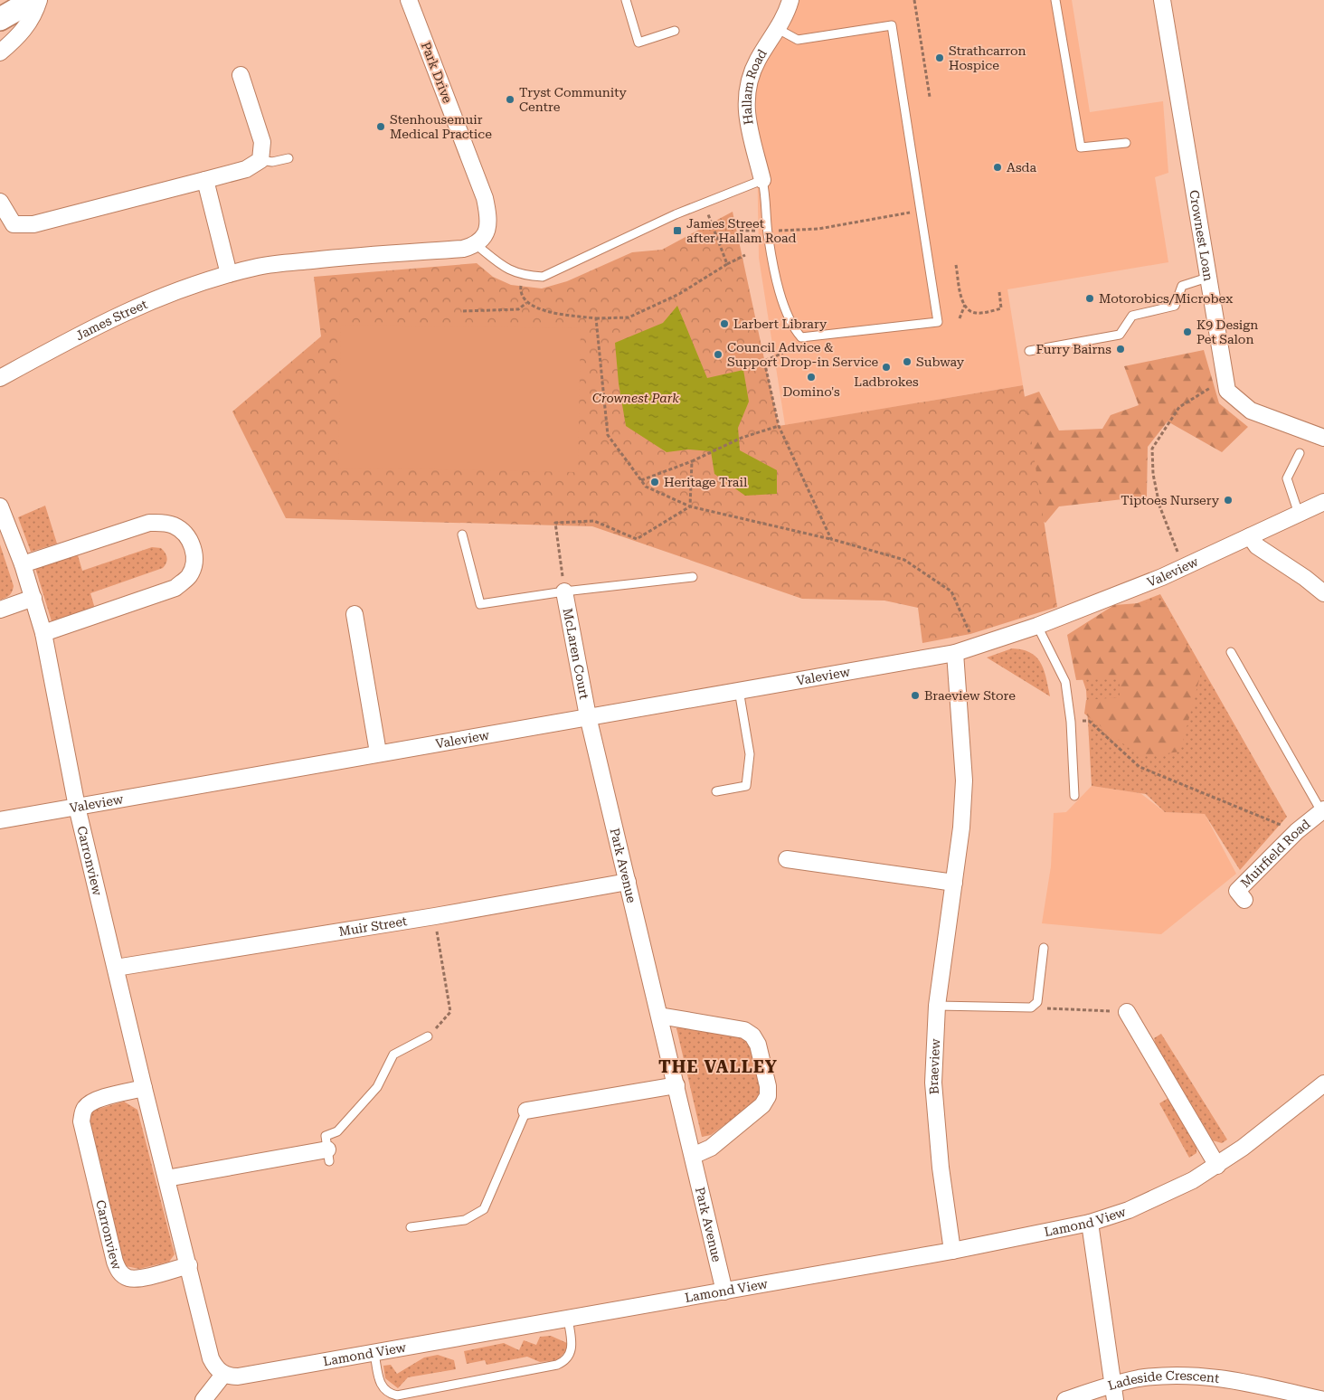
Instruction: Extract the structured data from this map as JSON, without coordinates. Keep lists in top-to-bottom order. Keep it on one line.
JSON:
{"streets":{"street":["Park Drive","Hallam Road","Crownest Loan","James Street","Valeview","McLaren Court","Muirfield Road","Carronview","Park Avenue","Muir Street","Braeview","Lamond View","Ladeside Crescent"]},"crossings":[["Park Drive","James Street"],["Valeview","McLaren Court"],["Valeview","Carronview"],["Valeview","Park Avenue"],["Valeview","Braeview"],["McLaren Court","Park Avenue"],["Carronview","Muir Street"],["Carronview","Lamond View"],["Park Avenue","Muir Street"],["Park Avenue","Lamond View"],["Braeview","Lamond View"],["Lamond View","Ladeside Crescent"]],"districts":["THE VALLEY"],"parks":["Crownest Park"],"places":{"other":["Strathcarron Hospice","Tryst Community Centre","Stenhousemuir Medical Practice","Asda","Motorobics/Microbex","Larbert Library","K9 Design Pet Salon","Furry Bairns","Council Advice & Support Drop-in Service","Subway","Ladbrokes","Domino's","Heritage Trail","Tiptoes Nursery","Braeview Store"],"transit":["James Street after Hallam Road"]}}
